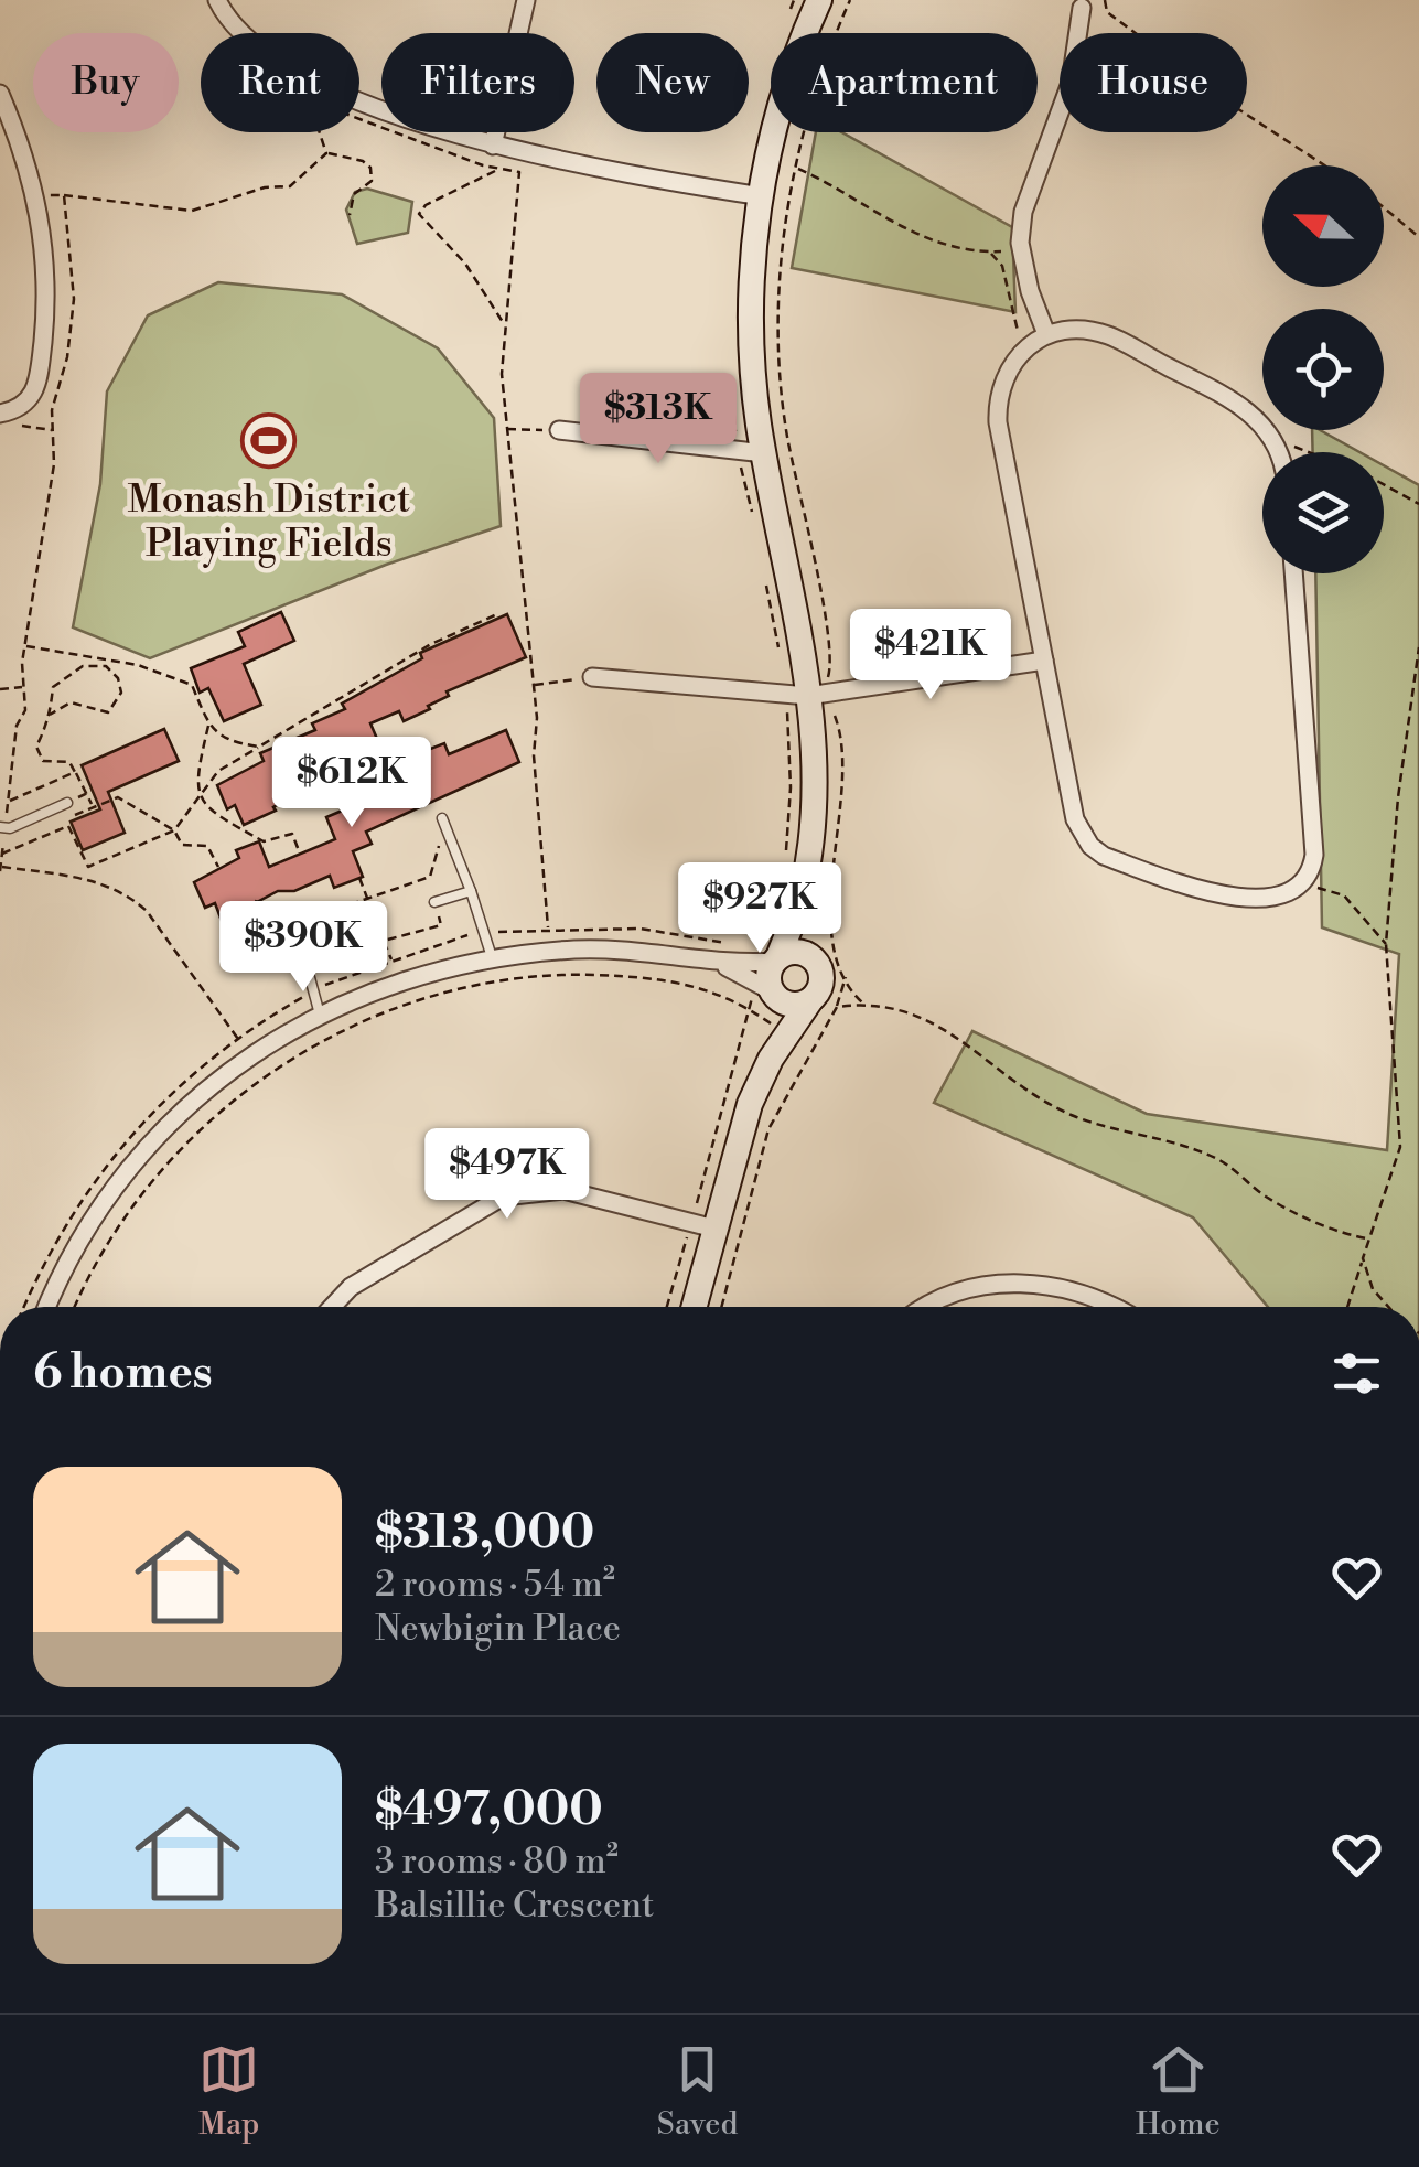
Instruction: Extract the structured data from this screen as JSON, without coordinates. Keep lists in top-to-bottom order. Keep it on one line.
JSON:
{"places":{"sports":["Monash District Playing Fields"]},"north":"left","page":{"chip":["Buy","Rent","Filters","New","Apartment","House"],"price":["$313K","$421K","$612K","$927K","$390K","$497K"],"heading":"6 homes","list":[{"name":"$313,000","note":"2 rooms · 54 m² · Newbigin Place"},{"name":"$497,000","note":"3 rooms · 80 m² · Balsillie Crescent"}],"tabs":["Map","Saved","Home"]}}
